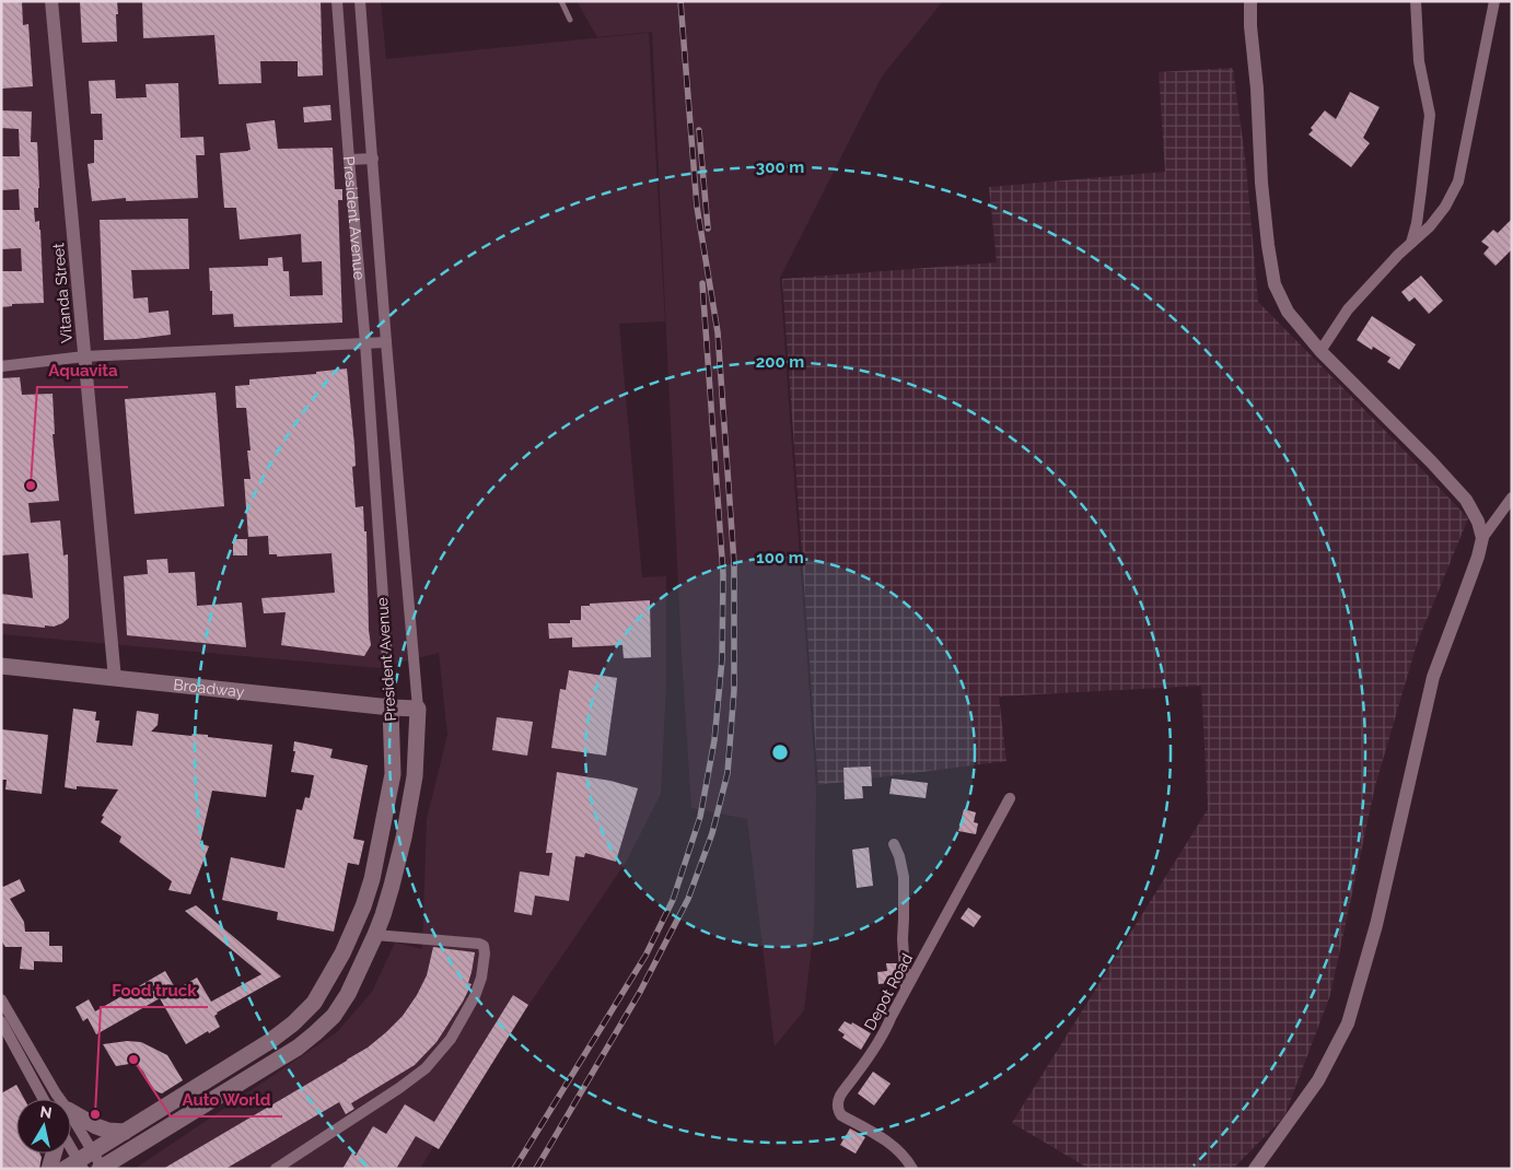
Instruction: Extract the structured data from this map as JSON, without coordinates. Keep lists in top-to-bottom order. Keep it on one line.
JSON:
{"streets":{"main road":["President Avenue","Broadway"],"street":["Vitanda Street","Depot Road"]},"crossings":[["President Avenue","Broadway"],["Vitanda Street","Broadway"]],"places":["Aquavita","Auto World","Food truck"],"north":"top","rings":["300 m","200 m","100 m"]}
